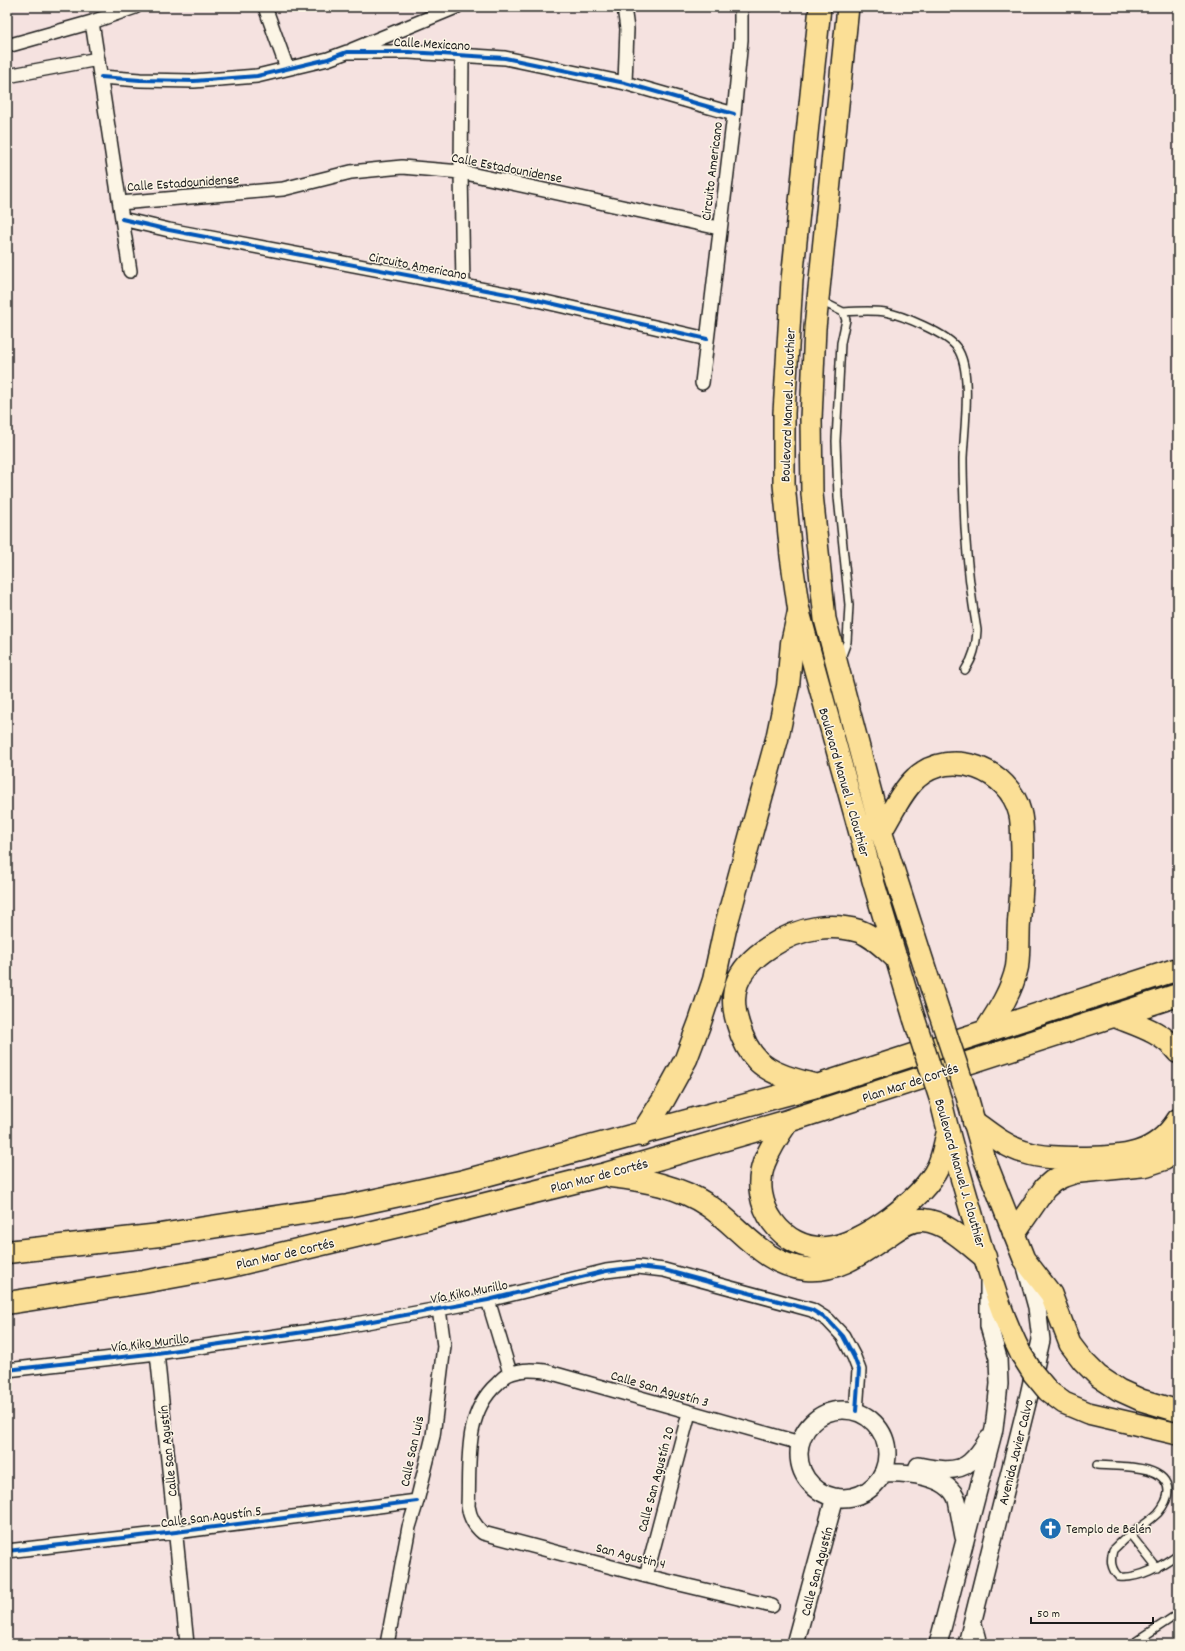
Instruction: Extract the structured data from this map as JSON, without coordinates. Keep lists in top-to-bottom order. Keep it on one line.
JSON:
{"streets":{"highway":["Plan Mar de Cortés"],"main road":["Boulevard Manuel J. Clouthier"],"street":["Calle Mexicano","Calle Estadounidense","Circuito Americano","Vía Kiko Murillo","Calle San Agustín 3","Calle San Agustín","Calle San Luis","Avenida Javier Calvo","Calle San Agustín 20","Calle San Agustín 5","San Agustin 4"]},"crossings":[["Calle Mexicano","Circuito Americano"],["Calle Estadounidense","Circuito Americano"],["Boulevard Manuel J. Clouthier","Avenida Javier Calvo"],["Vía Kiko Murillo","Calle San Agustín 3"],["Vía Kiko Murillo","Calle San Agustín"],["Vía Kiko Murillo","Calle San Luis"],["Calle San Agustín 3","Calle San Agustín"],["Calle San Agustín 3","Calle San Agustín 20"],["Calle San Agustín 3","San Agustin 4"],["Calle San Agustín","Calle San Agustín 5"],["Calle San Luis","Calle San Agustín 5"],["Calle San Agustín 20","San Agustin 4"]],"places":{"church":["Templo de Belén"]},"scale_bar":"50 m"}
